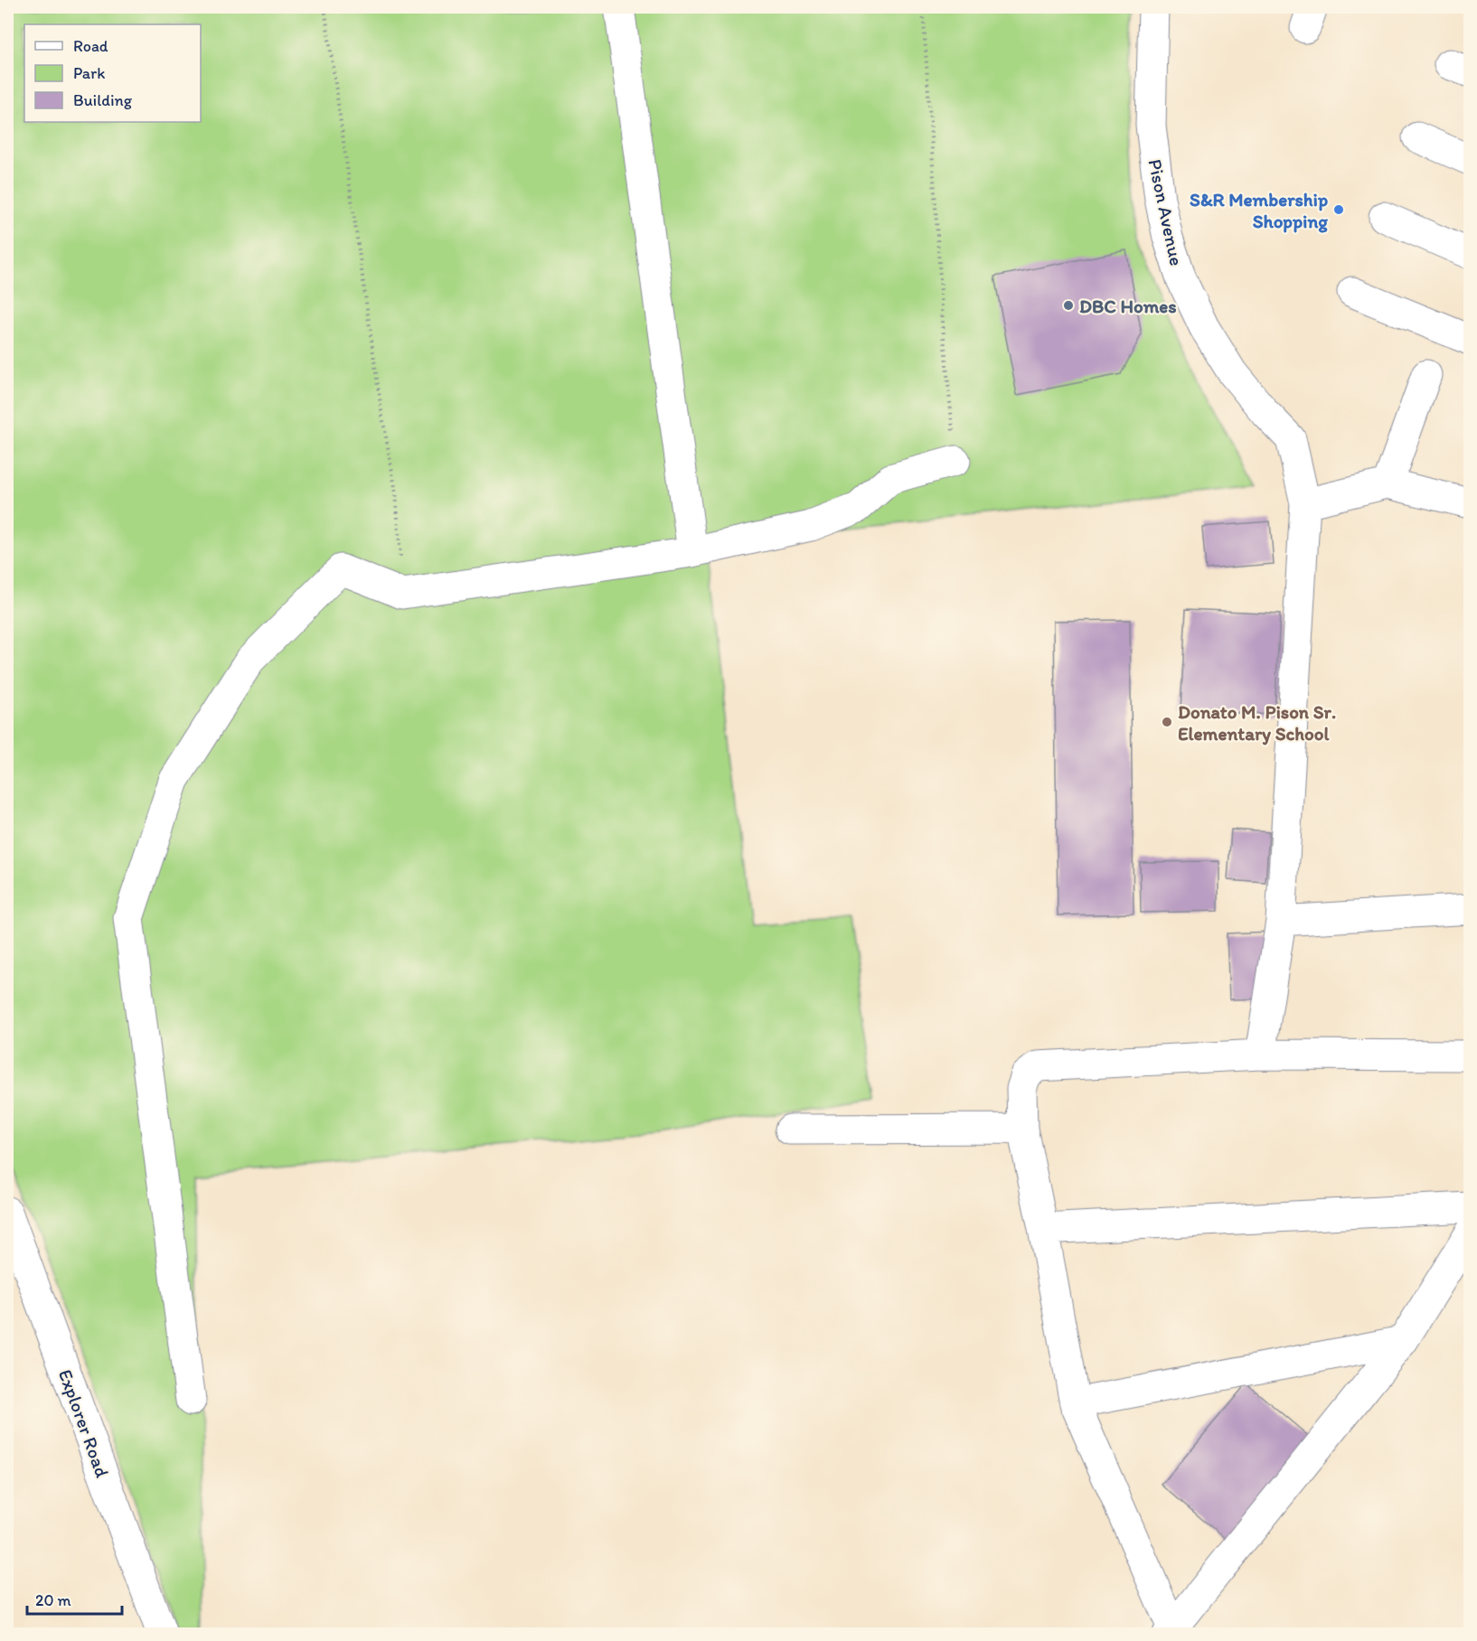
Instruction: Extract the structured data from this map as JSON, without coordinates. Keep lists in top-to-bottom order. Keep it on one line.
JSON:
{"streets":{"street":["Pison Avenue","Explorer Road"]},"places":["S&R Membership Shopping","DBC Homes","Donato M. Pison Sr. Elementary School"],"legend":["Road","Park","Building"],"scale_bar":"20 m"}
